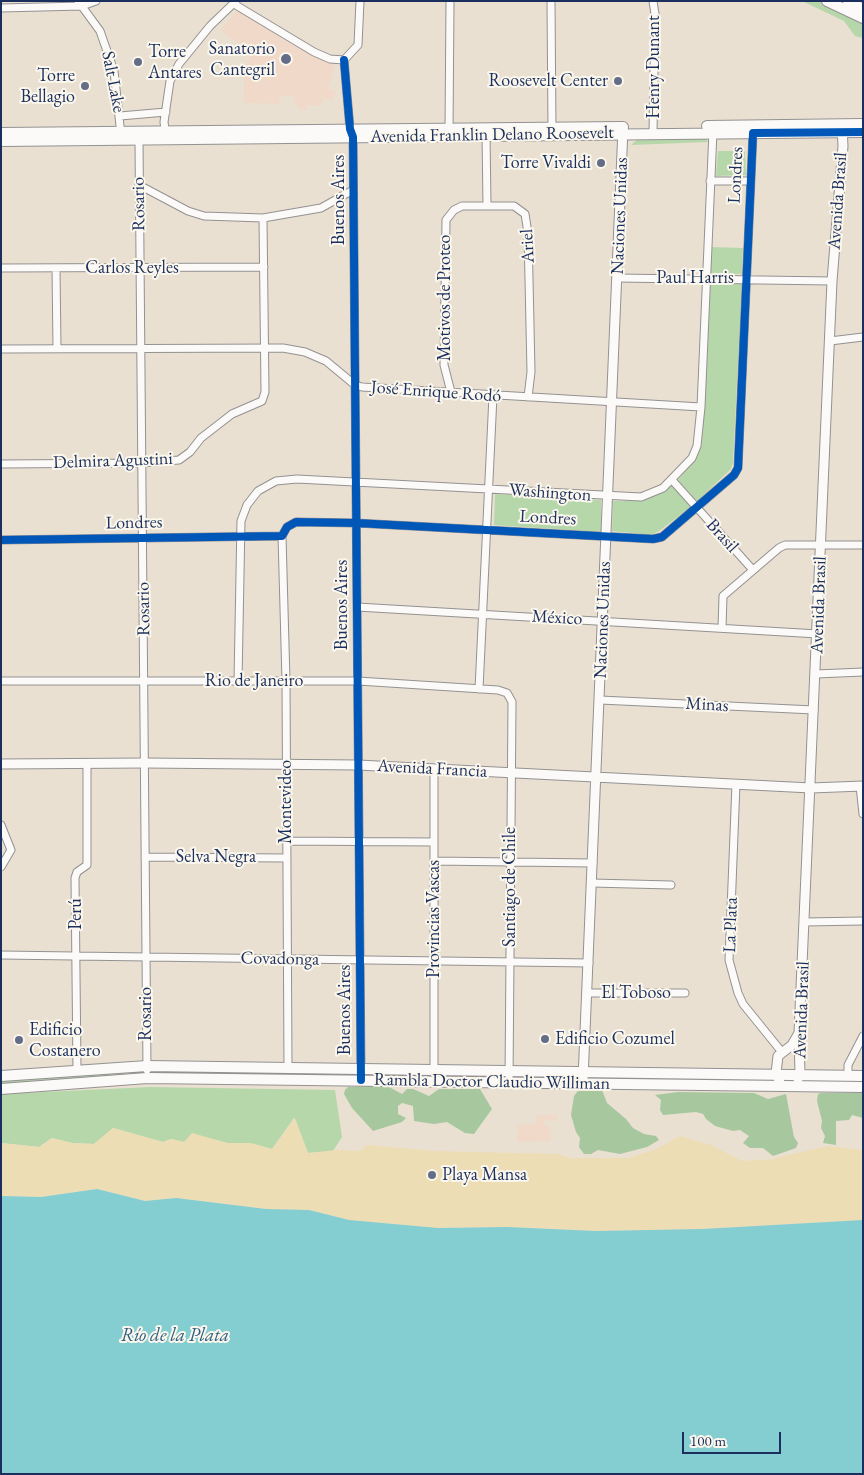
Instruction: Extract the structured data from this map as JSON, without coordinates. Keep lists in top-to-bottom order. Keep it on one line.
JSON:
{"streets":{"main road":["Avenida Franklin Delano Roosevelt","Rambla Doctor Claudio Williman"],"street":["Henry Dunant","Salt Lake","Londres","Buenos Aires","Avenida Brasil","Rosario","Naciones Unidas","Ariel","Carlos Reyles","Paul Harris","Motivos de Proteo","José Enrique Rodó","Delmira Agustini","Washington","Brasil","México","Rio de Janeiro","Minas","Avenida Francia","Montevideo","Selva Negra","Santiago de Chile","Perú","Provincias Vascas","La Plata","Covadonga","El Toboso"]},"crossings":[["Henry Dunant","Avenida Franklin Delano Roosevelt"],["Salt Lake","Avenida Franklin Delano Roosevelt"],["Avenida Franklin Delano Roosevelt","Londres"],["Avenida Franklin Delano Roosevelt","Buenos Aires"],["Avenida Franklin Delano Roosevelt","Avenida Brasil"],["Avenida Franklin Delano Roosevelt","Rosario"],["Avenida Franklin Delano Roosevelt","Naciones Unidas"],["Avenida Franklin Delano Roosevelt","Washington"],["Londres","Buenos Aires"],["Londres","Rosario"],["Londres","Naciones Unidas"],["Londres","Paul Harris"],["Londres","Washington"],["Londres","Brasil"],["Londres","Montevideo"],["Buenos Aires","José Enrique Rodó"],["Buenos Aires","Washington"],["Buenos Aires","México"],["Buenos Aires","Rio de Janeiro"],["Buenos Aires","Avenida Francia"],["Buenos Aires","Covadonga"],["Buenos Aires","Rambla Doctor Claudio Williman"],["Avenida Brasil","Paul Harris"],["Avenida Brasil","México"],["Avenida Brasil","Minas"],["Avenida Brasil","Avenida Francia"],["Avenida Brasil","Rambla Doctor Claudio Williman"],["Rosario","Carlos Reyles"],["Rosario","José Enrique Rodó"],["Rosario","Delmira Agustini"],["Rosario","Rio de Janeiro"],["Rosario","Avenida Francia"],["Rosario","Selva Negra"],["Rosario","Covadonga"],["Rosario","Rambla Doctor Claudio Williman"],["Naciones Unidas","Paul Harris"],["Naciones Unidas","José Enrique Rodó"],["Naciones Unidas","Washington"],["Naciones Unidas","México"],["Naciones Unidas","Minas"],["Naciones Unidas","Avenida Francia"],["Naciones Unidas","Covadonga"],["Naciones Unidas","El Toboso"],["Naciones Unidas","Rambla Doctor Claudio Williman"],["Ariel","Motivos de Proteo"],["Ariel","José Enrique Rodó"],["Carlos Reyles","Delmira Agustini"],["Paul Harris","Washington"],["Motivos de Proteo","José Enrique Rodó"],["José Enrique Rodó","Delmira Agustini"],["José Enrique Rodó","Washington"],["Washington","Brasil"],["Washington","Rio de Janeiro"],["Rio de Janeiro","Montevideo"],["Rio de Janeiro","Santiago de Chile"],["Avenida Francia","Montevideo"],["Avenida Francia","Santiago de Chile"],["Avenida Francia","Perú"],["Avenida Francia","Provincias Vascas"],["Avenida Francia","La Plata"],["Montevideo","Selva Negra"],["Montevideo","Covadonga"],["Montevideo","Rambla Doctor Claudio Williman"],["Santiago de Chile","Covadonga"],["Santiago de Chile","Rambla Doctor Claudio Williman"],["Perú","Covadonga"],["Perú","Rambla Doctor Claudio Williman"],["Provincias Vascas","Covadonga"],["Provincias Vascas","Rambla Doctor Claudio Williman"]],"water":["Río de la Plata"],"places":["Sanatorio Cantegril","Torre Antares","Roosevelt Center","Torre Bellagio","Torre Vivaldi","Edificio Cozumel","Edificio Costanero","Playa Mansa"],"scale_bar":"100 m"}
